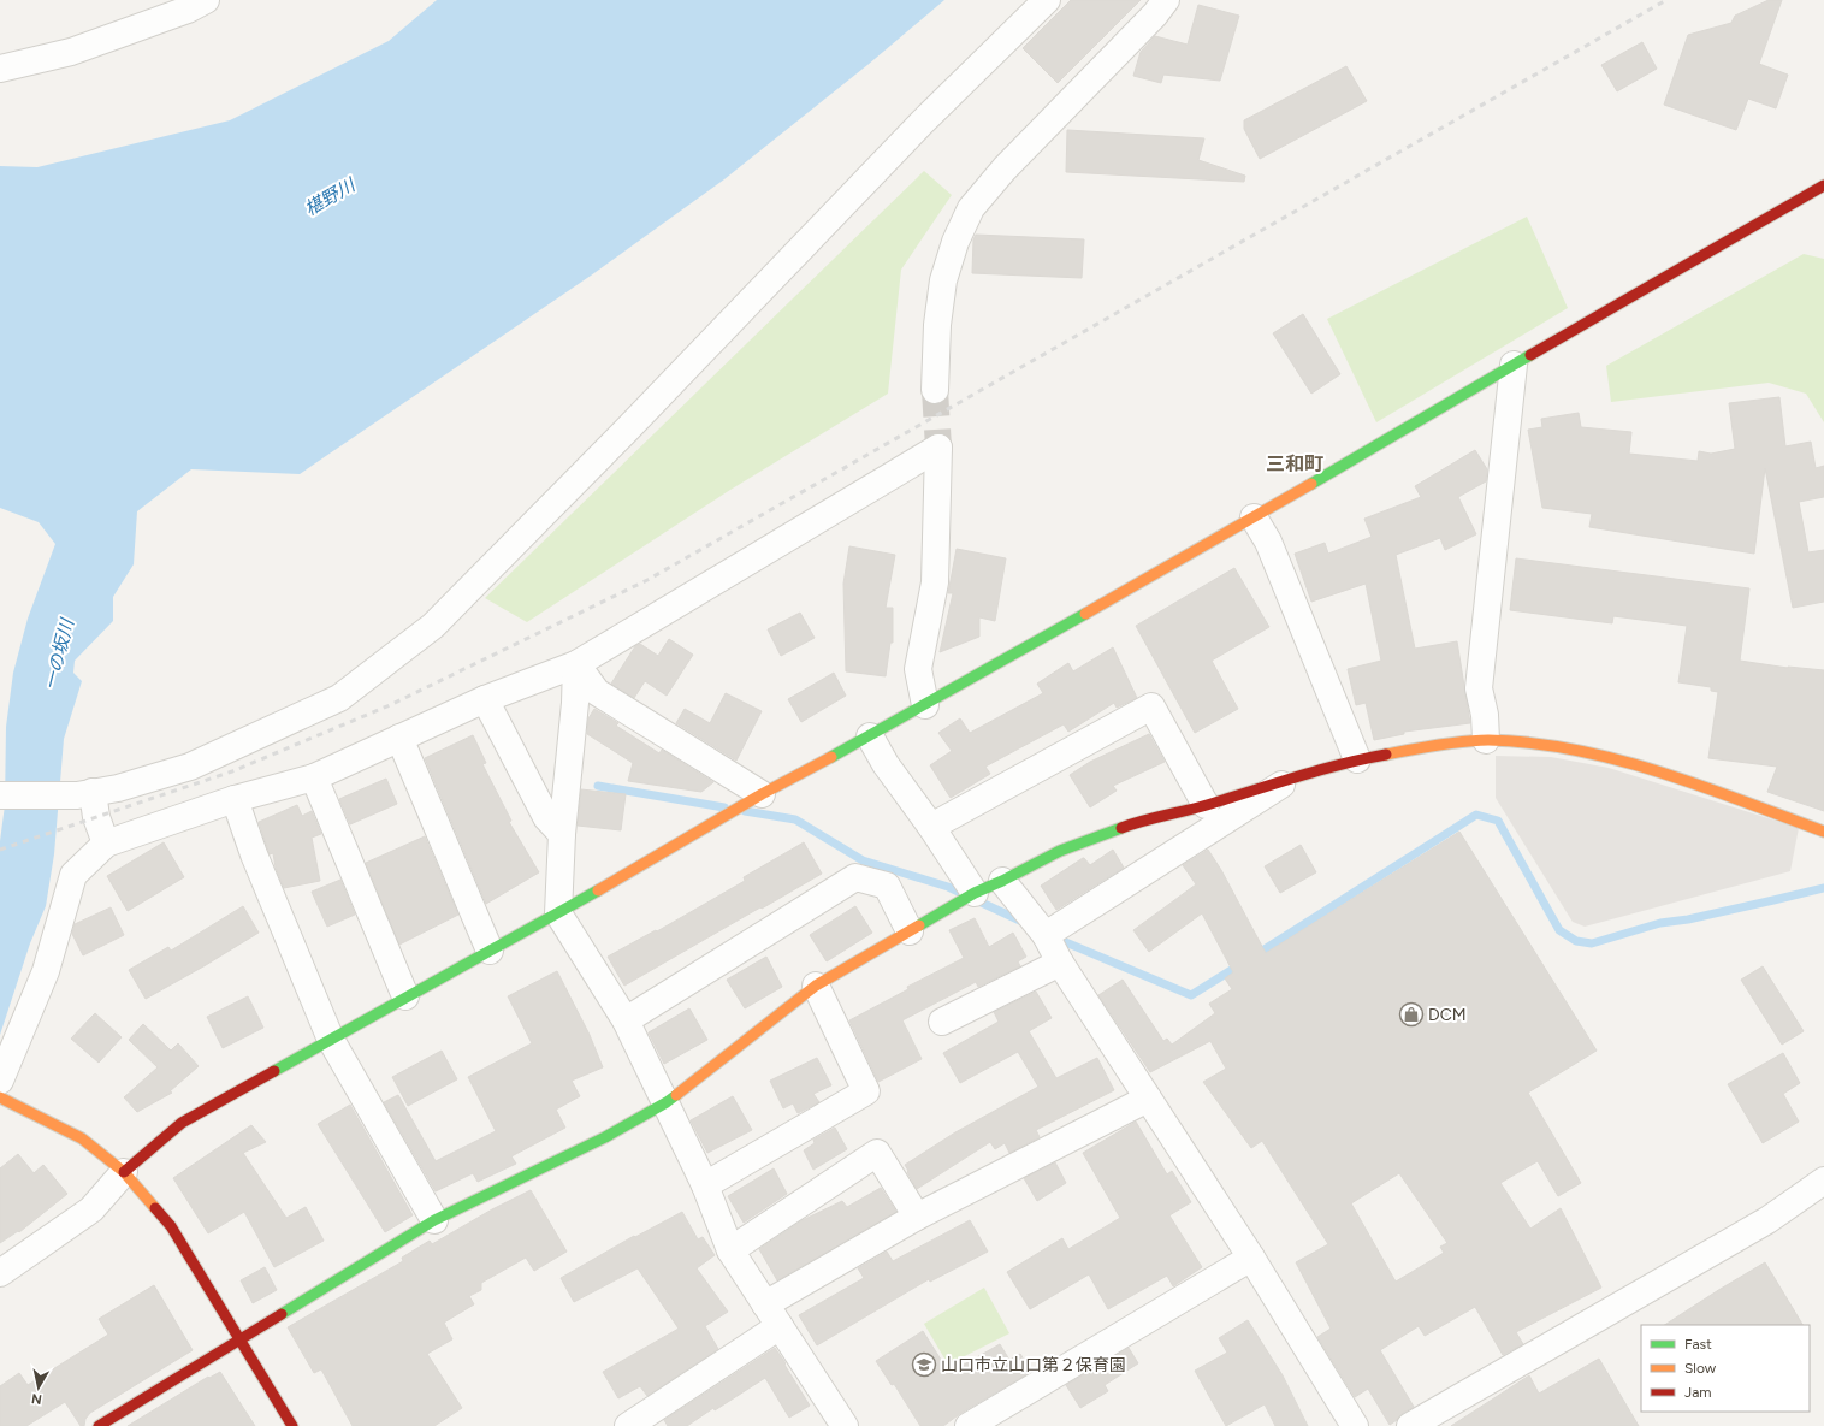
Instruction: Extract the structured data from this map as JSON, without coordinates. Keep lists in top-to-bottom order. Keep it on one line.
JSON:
{"districts":["三和町"],"water":["椹野川","一の坂川"],"places":{"shop":["DCM"],"school or university":["山口市立山口第２保育園"]},"legend":["Fast","Slow","Jam"],"north":"bottom"}
